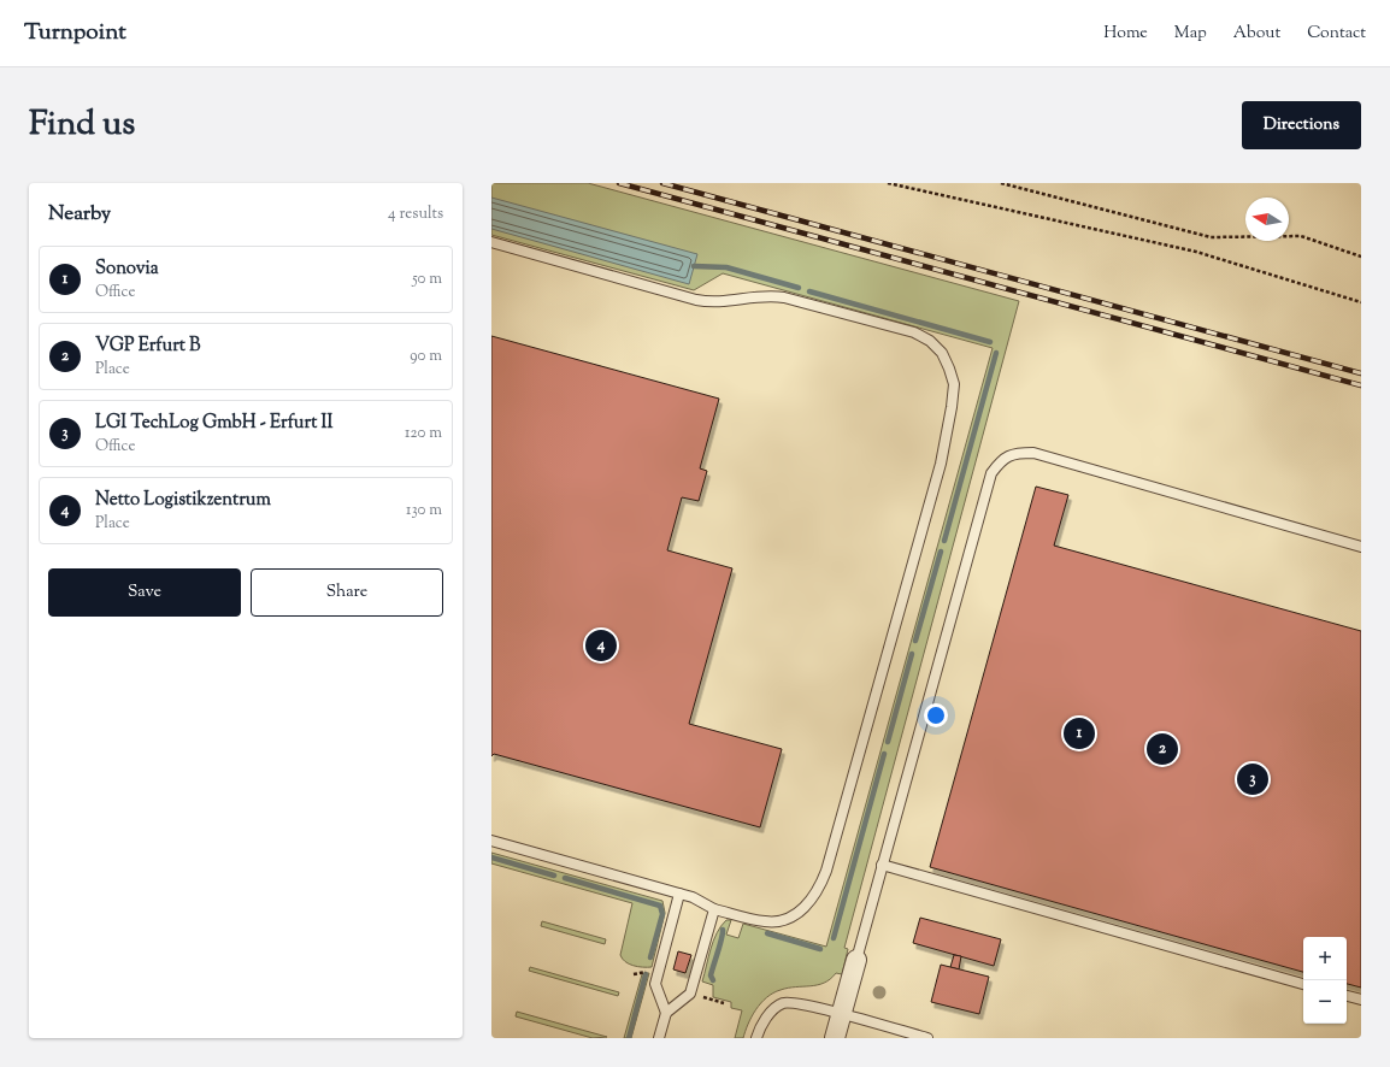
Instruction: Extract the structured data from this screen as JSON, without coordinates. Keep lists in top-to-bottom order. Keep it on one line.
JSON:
{"north":"left","page":{"header":"Turnpoint","nav":["Home","Map","About","Contact"],"title":"Find us","buttons":["Directions",["Save","Share"]],"heading":["Nearby","4 results"],"list":[{"mark":"1","name":"Sonovia","note":"Office","value":"50 m"},{"mark":"2","name":"VGP Erfurt B","note":"Place","value":"90 m"},{"mark":"3","name":"LGI TechLog GmbH - Erfurt II","note":"Office","value":"120 m"},{"mark":"4","name":"Netto Logistikzentrum","note":"Place","value":"130 m"}],"pins":["4","1","2","3"],"map_buttons":["+","−"]}}
